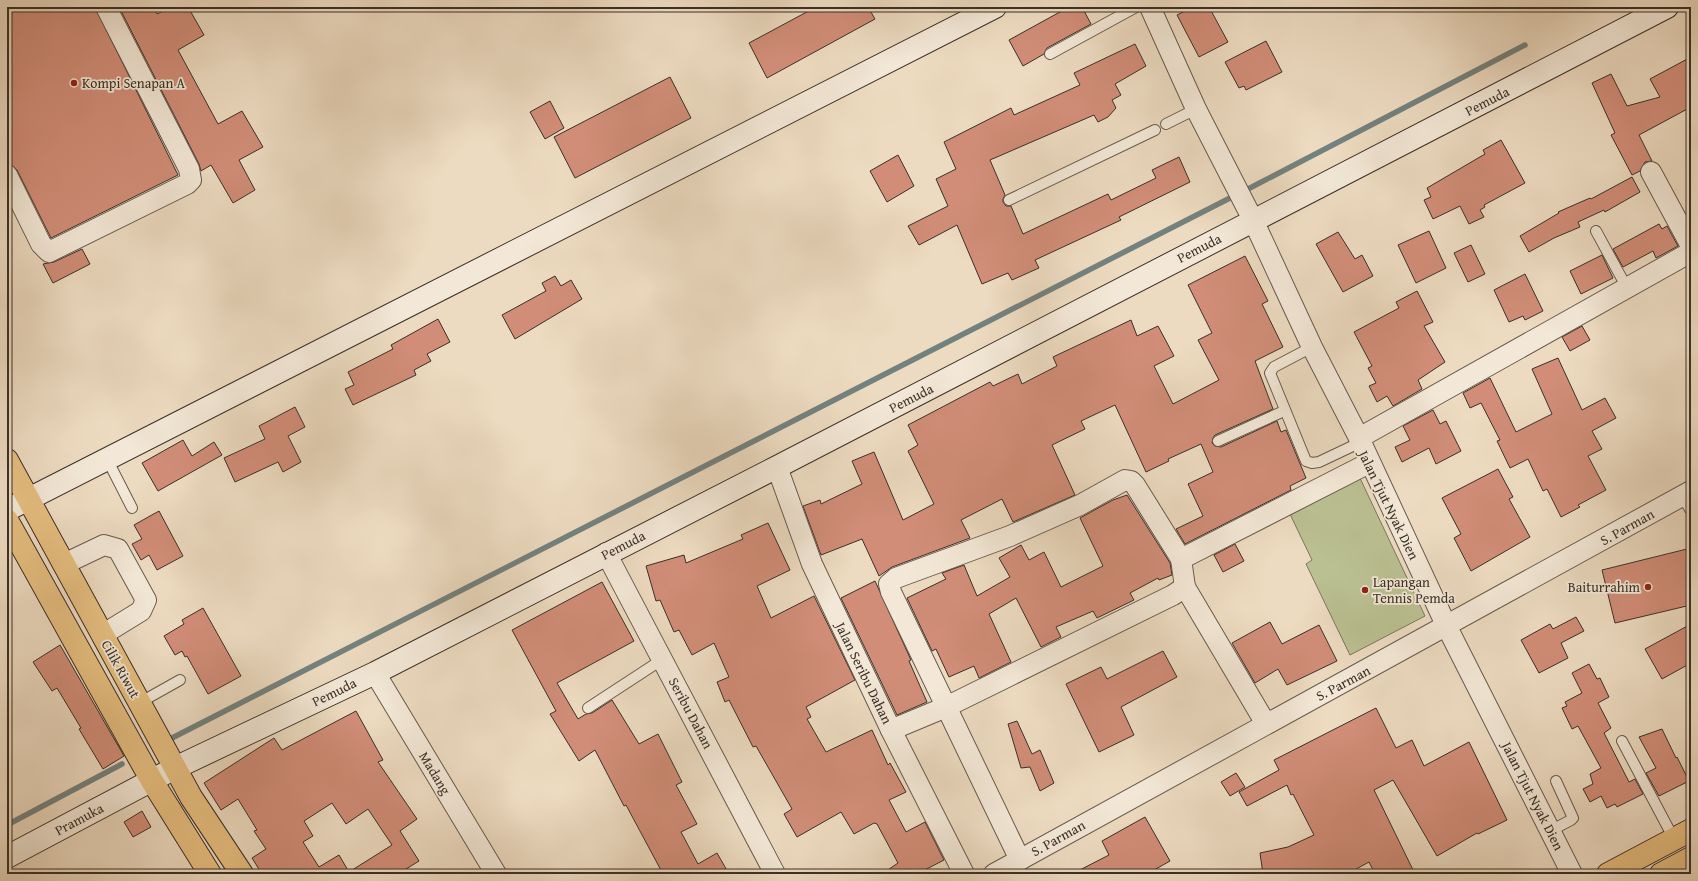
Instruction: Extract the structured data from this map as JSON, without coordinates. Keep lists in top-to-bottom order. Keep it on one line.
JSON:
{"streets":{"main road":["Cilik Riwut"],"street":["Pemuda","Jalan Tjut Nyak Dien","S. Parman","Jalan Seribu Dahan","Seribu Dahan","Madang","Pramuka"]},"crossings":[["Pemuda","Jalan Tjut Nyak Dien"],["Pemuda","Cilik Riwut"],["Pemuda","Jalan Seribu Dahan"],["Pemuda","Seribu Dahan"],["Pemuda","Madang"],["Pemuda","Pramuka"],["Jalan Tjut Nyak Dien","S. Parman"],["Cilik Riwut","Pramuka"]],"places":["Kompi Senapan A","Baiturrahim","Lapangan Tennis Pemda"]}
